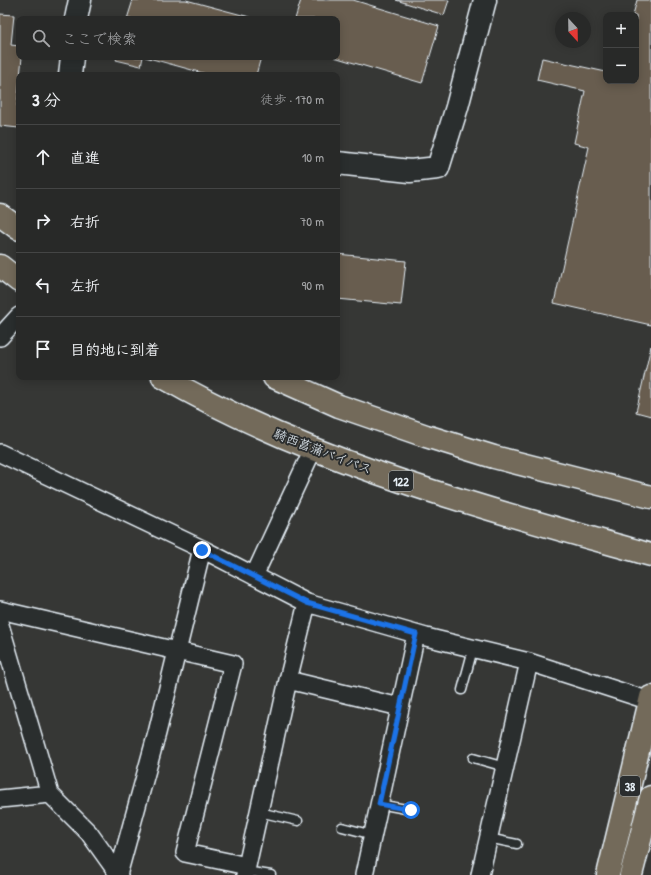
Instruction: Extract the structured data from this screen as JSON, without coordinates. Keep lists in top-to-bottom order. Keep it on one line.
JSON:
{"streets":{"main road":["騎西菖蒲バイパス","122","38"]},"north":"bottom","page":{"map_buttons":["+","−"],"search":"ここで検索","heading":["3 分","徒歩 · 170 m"],"list":[["直進","10 m"],["右折","70 m"],["左折","90 m"],"目的地に到着"]}}
